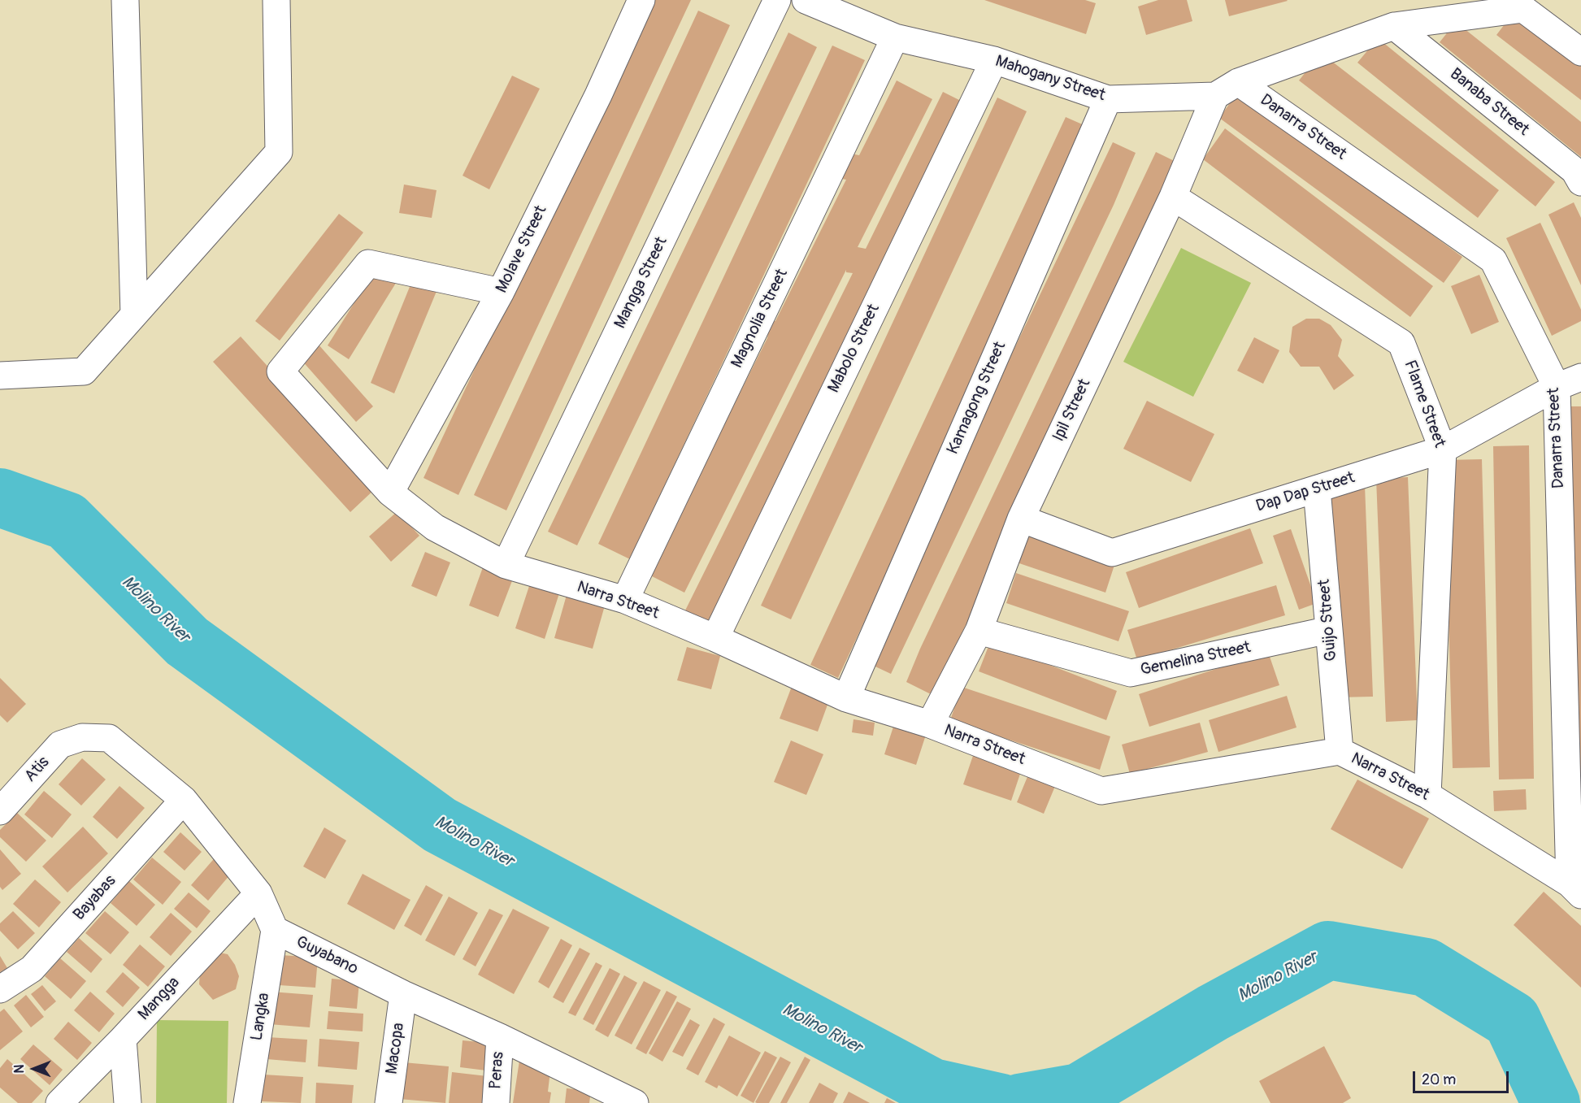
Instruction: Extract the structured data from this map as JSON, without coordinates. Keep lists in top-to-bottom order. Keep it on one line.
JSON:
{"streets":{"street":["Mahogany Street","Banaba Street","Danarra Street","Molave Street","Mangga Street","Magnolia Street","Mabolo Street","Kamagong Street","Flame Street","Ipil Street","Dap Dap Street","Narra Street","Guijo Street","Gemelina Street","Atis","Bayabas","Guyabano","Mangga","Langka","Macopa","Peras"]},"crossings":[["Mahogany Street","Banaba Street"],["Mahogany Street","Danarra Street"],["Mahogany Street","Magnolia Street"],["Mahogany Street","Mabolo Street"],["Mahogany Street","Kamagong Street"],["Mahogany Street","Ipil Street"],["Danarra Street","Dap Dap Street"],["Danarra Street","Narra Street"],["Molave Street","Narra Street"],["Mangga Street","Narra Street"],["Magnolia Street","Narra Street"],["Mabolo Street","Narra Street"],["Kamagong Street","Narra Street"],["Flame Street","Ipil Street"],["Flame Street","Dap Dap Street"],["Flame Street","Narra Street"],["Ipil Street","Dap Dap Street"],["Ipil Street","Narra Street"],["Ipil Street","Gemelina Street"],["Dap Dap Street","Guijo Street"],["Narra Street","Guijo Street"],["Guijo Street","Gemelina Street"],["Atis","Bayabas"],["Guyabano","Langka"],["Guyabano","Macopa"],["Guyabano","Peras"]],"water":["Molino River"],"scale_bar":"20 m","north":"left"}
